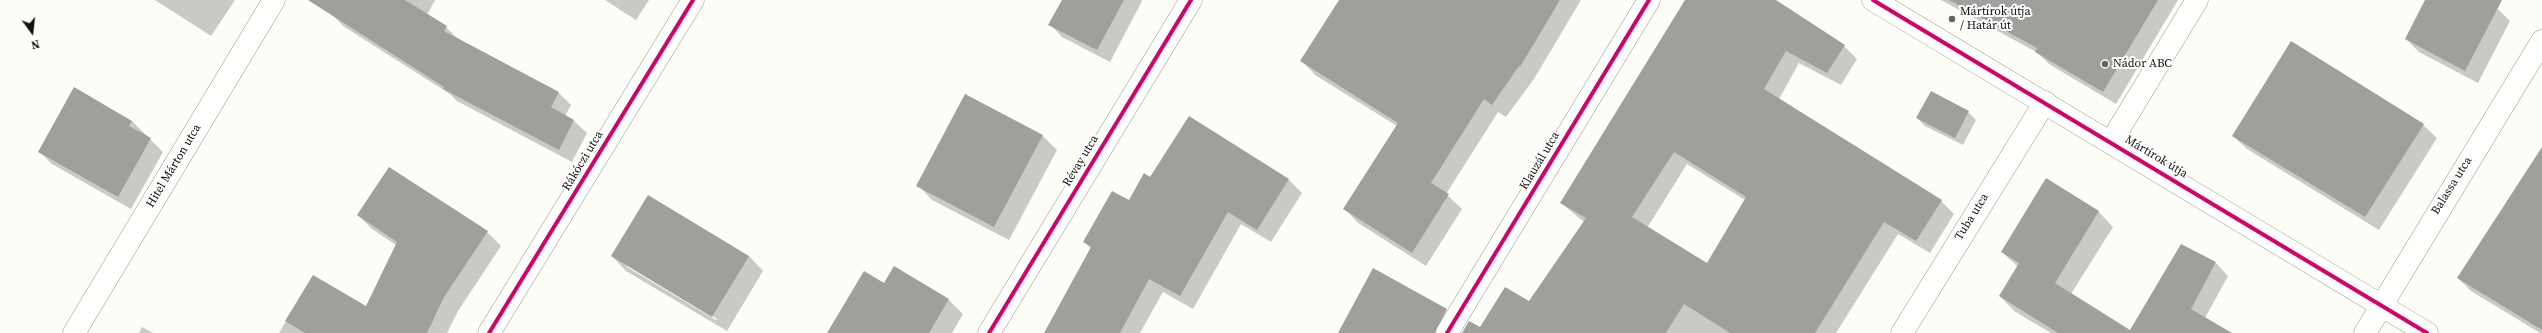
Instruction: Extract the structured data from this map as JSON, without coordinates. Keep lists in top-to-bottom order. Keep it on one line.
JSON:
{"streets":{"street":["Mártírok útja","Rákóczi utca","Révay utca","Klauzál utca","Hitel Márton utca","Balassa utca","Tuba utca"]},"crossings":[["Mártírok útja","Balassa utca"],["Mártírok útja","Tuba utca"]],"places":["Mártírok útja / Határ út","Nádor ABC"],"north":"bottom"}
